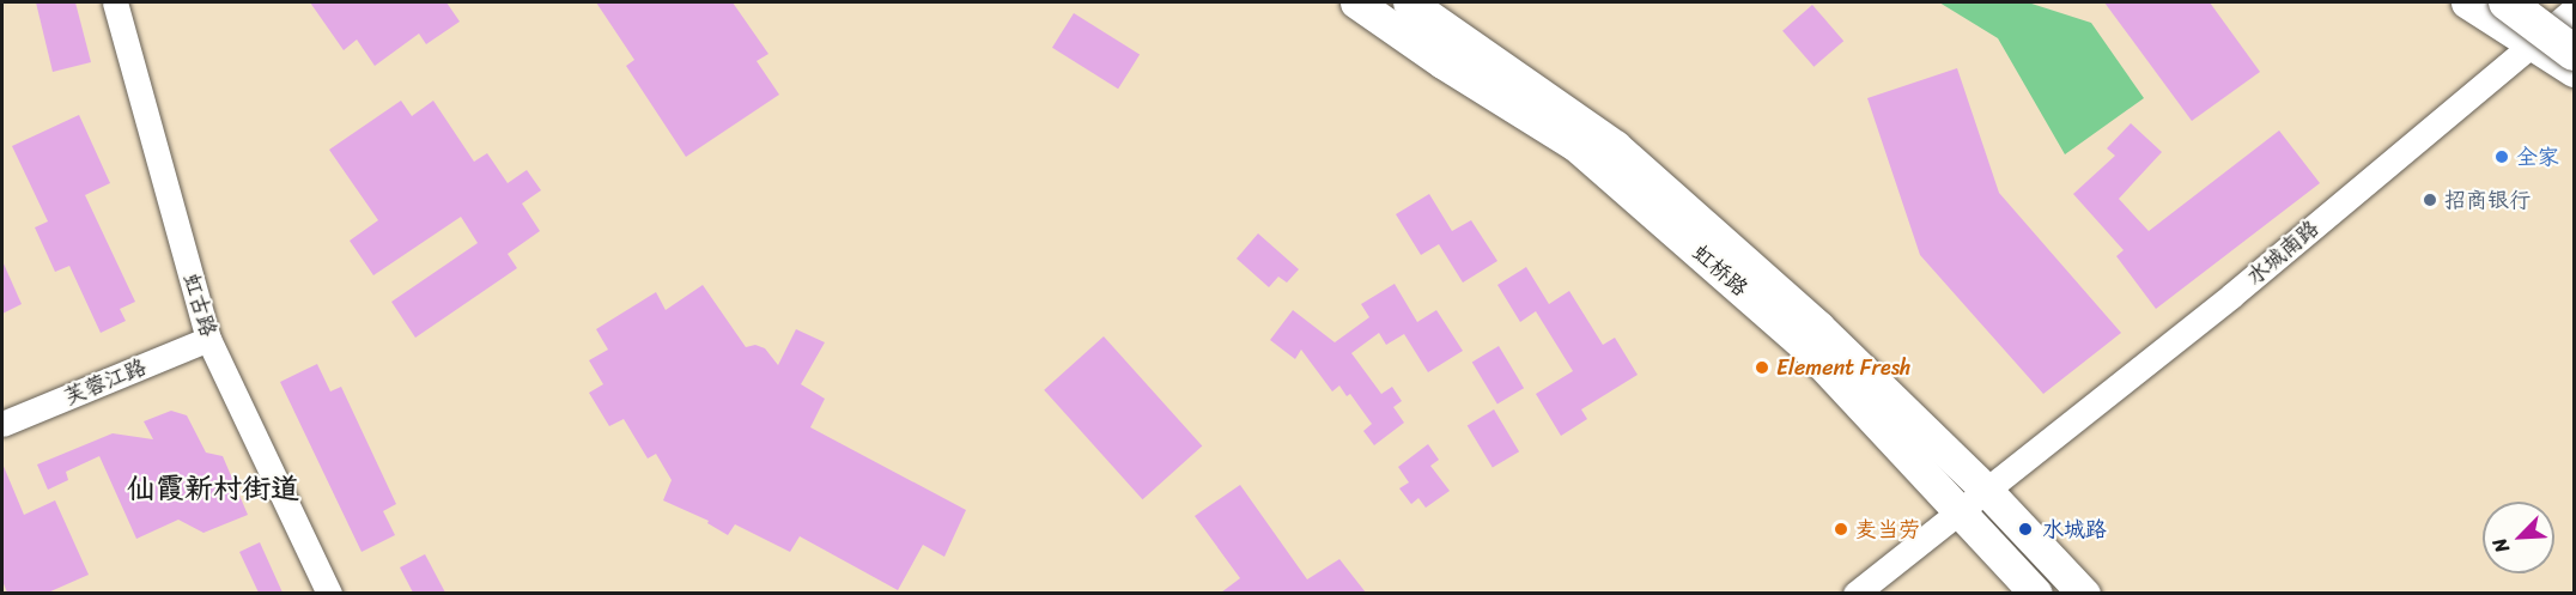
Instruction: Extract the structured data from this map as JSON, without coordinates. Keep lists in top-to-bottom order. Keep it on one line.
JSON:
{"streets":{"main road":["虹桥路"],"street":["水城南路","虹古路","芙蓉江路"]},"crossings":[["水城南路","虹桥路"],["虹古路","芙蓉江路"]],"districts":["仙霞新村街道"],"places":["全家","招商银行","Element Fresh","麦当劳","水城路"],"north":"bottom left"}
